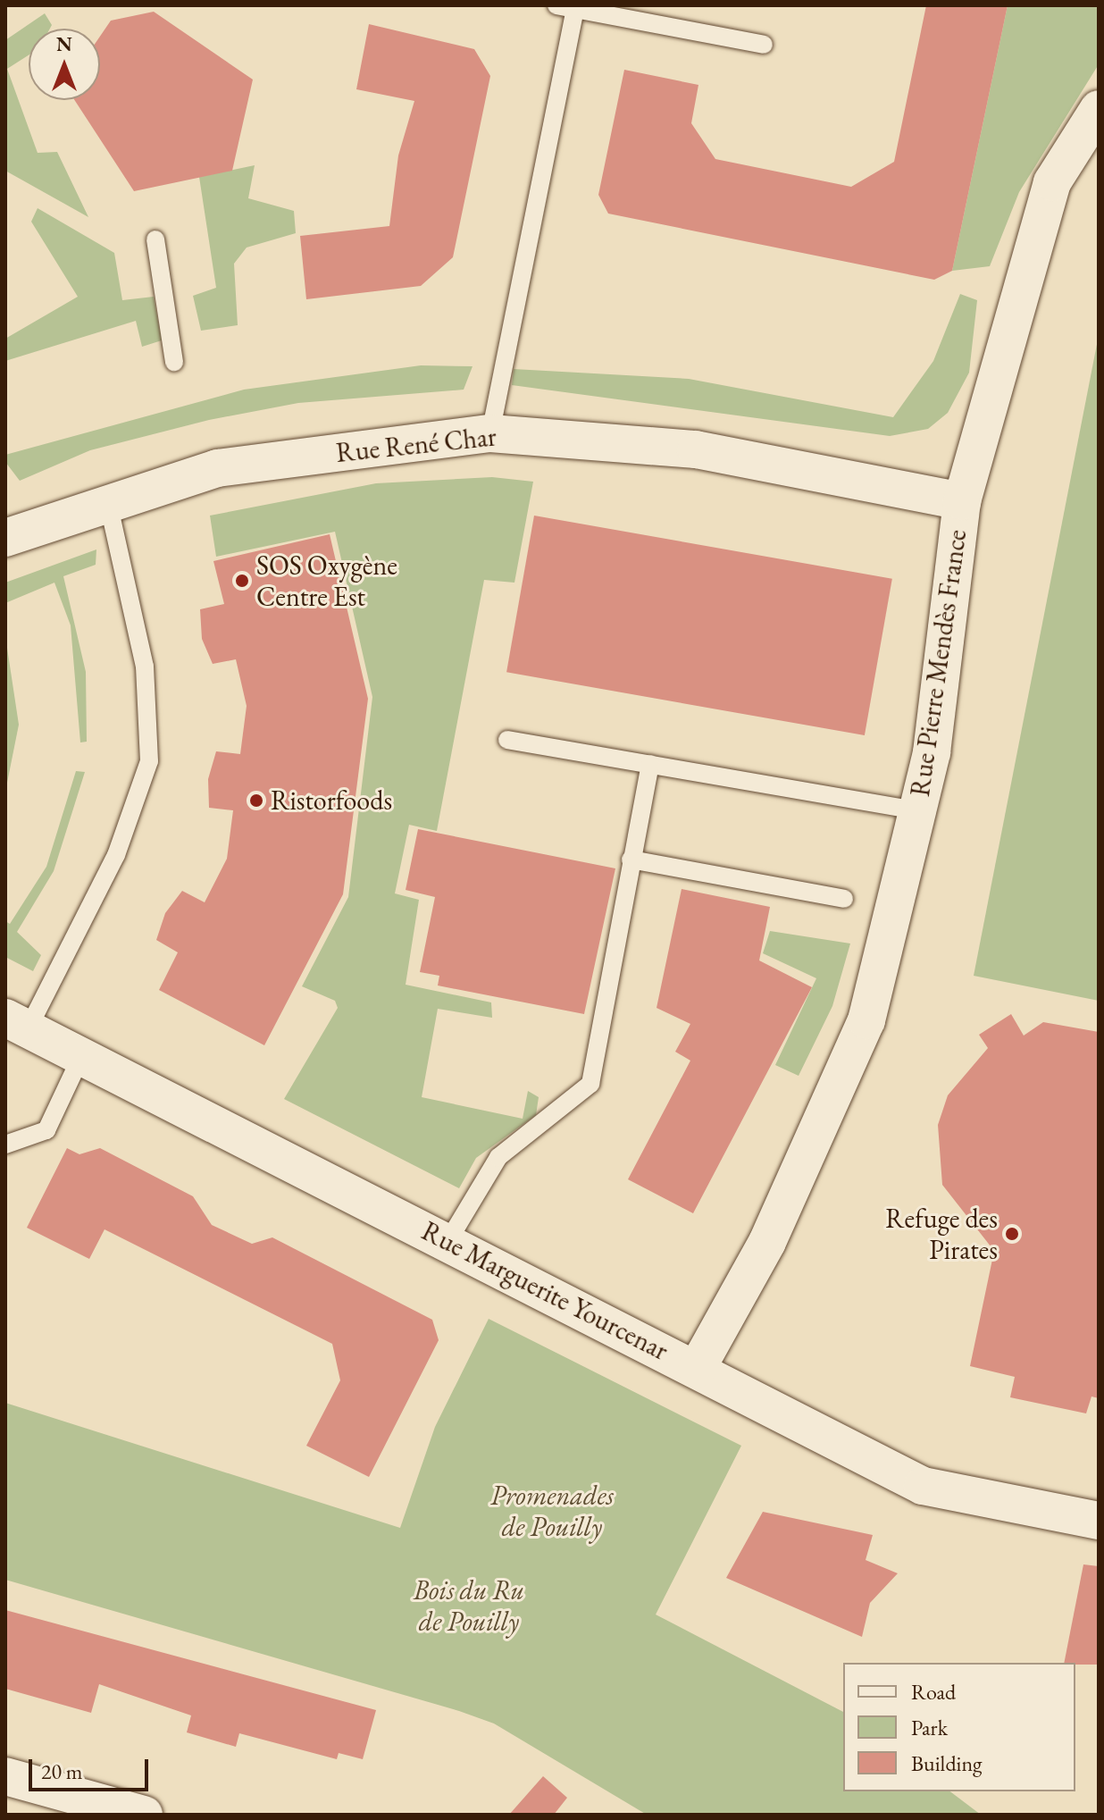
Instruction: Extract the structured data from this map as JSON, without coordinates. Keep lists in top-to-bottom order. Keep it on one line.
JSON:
{"streets":{"street":["Rue René Char","Rue Pierre Mendès France","Rue Marguerite Yourcenar"]},"crossings":[["Rue René Char","Rue Pierre Mendès France"],["Rue Pierre Mendès France","Rue Marguerite Yourcenar"]],"parks":["Promenades de Pouilly","Bois du Ru de Pouilly"],"places":["SOS Oxygène Centre Est","Ristorfoods","Refuge des Pirates"],"legend":["Road","Park","Building"],"scale_bar":"20 m","north":"top"}
